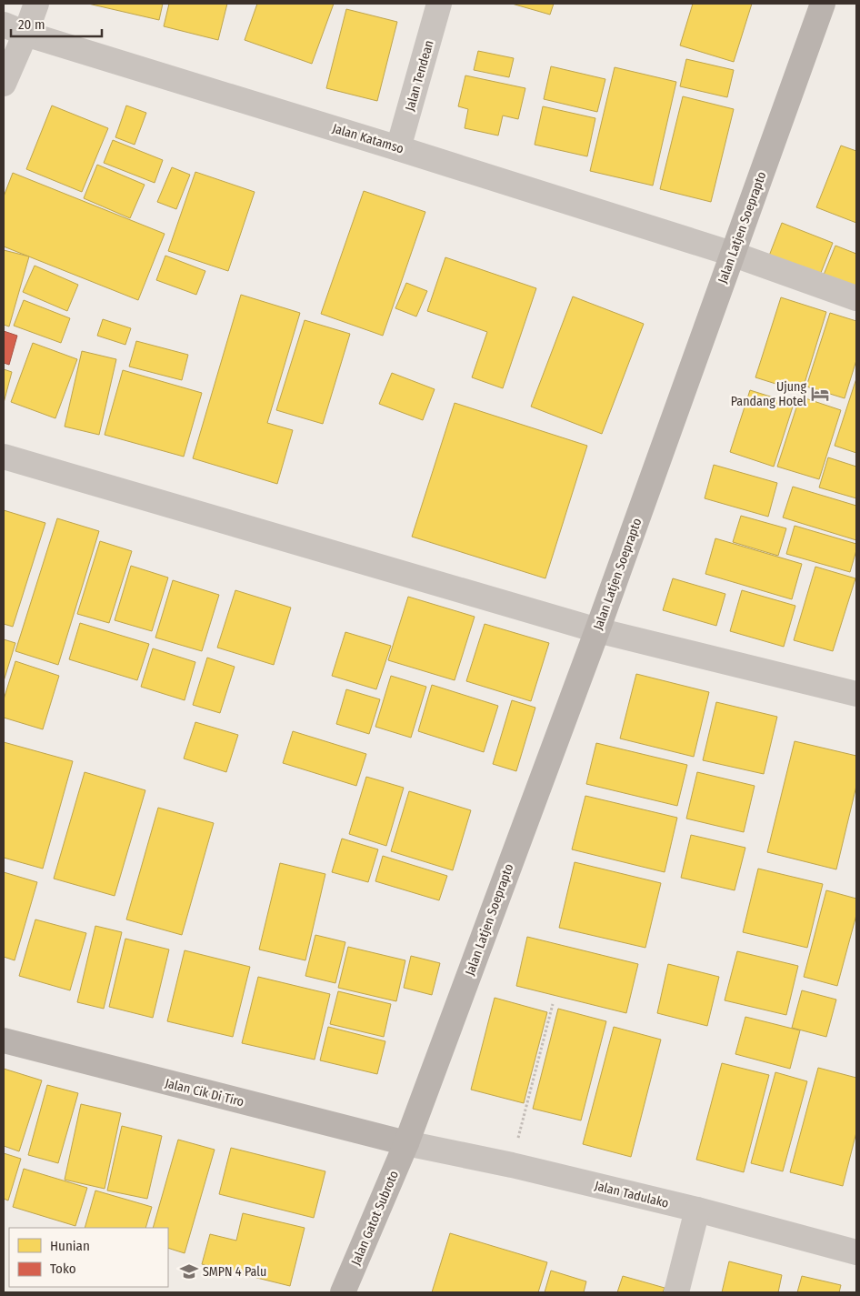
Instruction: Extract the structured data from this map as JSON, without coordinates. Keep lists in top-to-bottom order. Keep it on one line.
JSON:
{"streets":{"street":["Jalan Tendean","Jalan Katamso","Jalan Latjen Soeprapto","Jalan Cik Di Tiro","Jalan Tadulako","Jalan Gatot Subroto"]},"crossings":[["Jalan Tendean","Jalan Katamso"],["Jalan Katamso","Jalan Latjen Soeprapto"],["Jalan Latjen Soeprapto","Jalan Cik Di Tiro"],["Jalan Latjen Soeprapto","Jalan Tadulako"],["Jalan Latjen Soeprapto","Jalan Gatot Subroto"],["Jalan Cik Di Tiro","Jalan Tadulako"],["Jalan Cik Di Tiro","Jalan Gatot Subroto"],["Jalan Tadulako","Jalan Gatot Subroto"]],"places":{"hotel":["Ujung Pandang Hotel"],"school or university":["SMPN 4 Palu"]},"legend":["Hunian","Toko"],"scale_bar":"20 m"}
